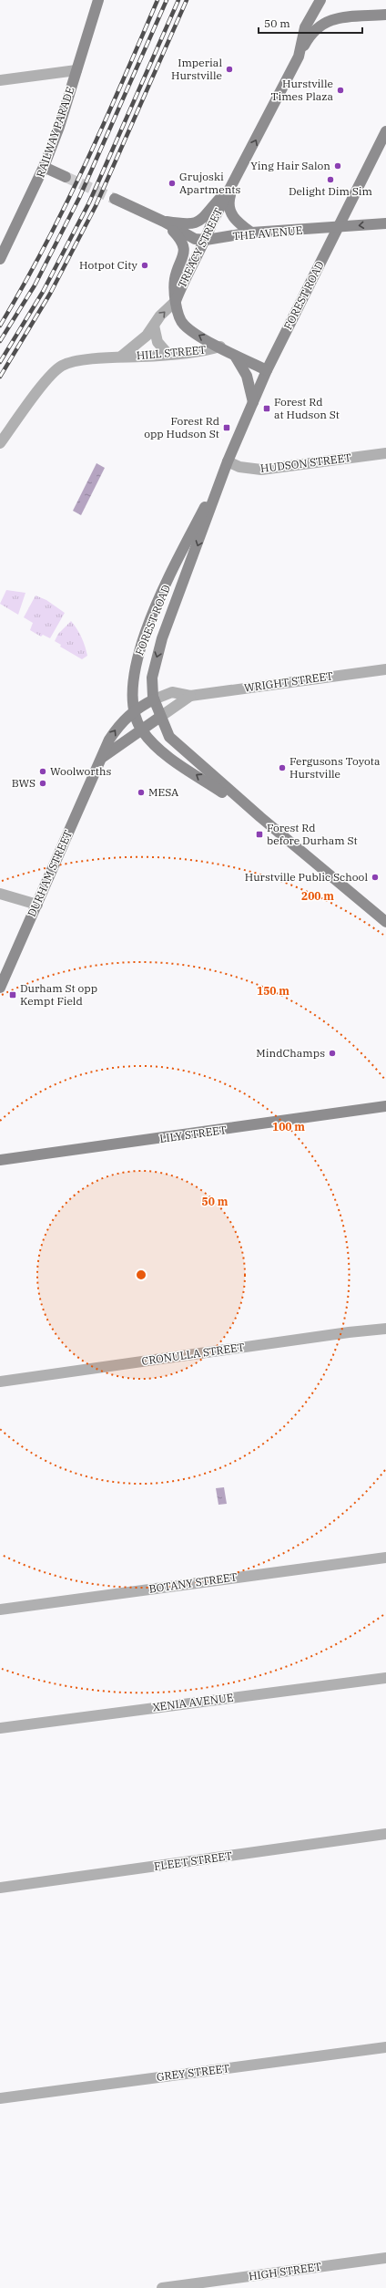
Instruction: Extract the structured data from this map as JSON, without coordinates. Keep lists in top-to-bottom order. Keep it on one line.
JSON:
{"streets":{"street":["RAILWAY PARADE","THE AVENUE","TREACY STREET","FOREST ROAD","HILL STREET","HUDSON STREET","WRIGHT STREET","DURHAM STREET","LILY STREET","CRONULLA STREET","BOTANY STREET","XENIA AVENUE","FLEET STREET","GREY STREET","HIGH STREET"]},"crossings":[["THE AVENUE","TREACY STREET"],["THE AVENUE","FOREST ROAD"],["TREACY STREET","HILL STREET"],["FOREST ROAD","HILL STREET"],["FOREST ROAD","HUDSON STREET"],["FOREST ROAD","WRIGHT STREET"],["FOREST ROAD","DURHAM STREET"],["WRIGHT STREET","DURHAM STREET"]],"one_way":["TREACY STREET"],"places":{"other":["Imperial Hurstville","Hurstville Times Plaza","Ying Hair Salon","Delight Dim Sim","Grujoski Apartments","Hotpot City","Fergusons Toyota Hurstville","Woolworths","BWS","MESA","Hurstville Public School","MindChamps"],"transit":["Forest Rd at Hudson St","Forest Rd opp Hudson St","Forest Rd before Durham St","Durham St opp Kempt Field"]},"scale_bar":"50 m","rings":["200 m","150 m","100 m","50 m"]}
